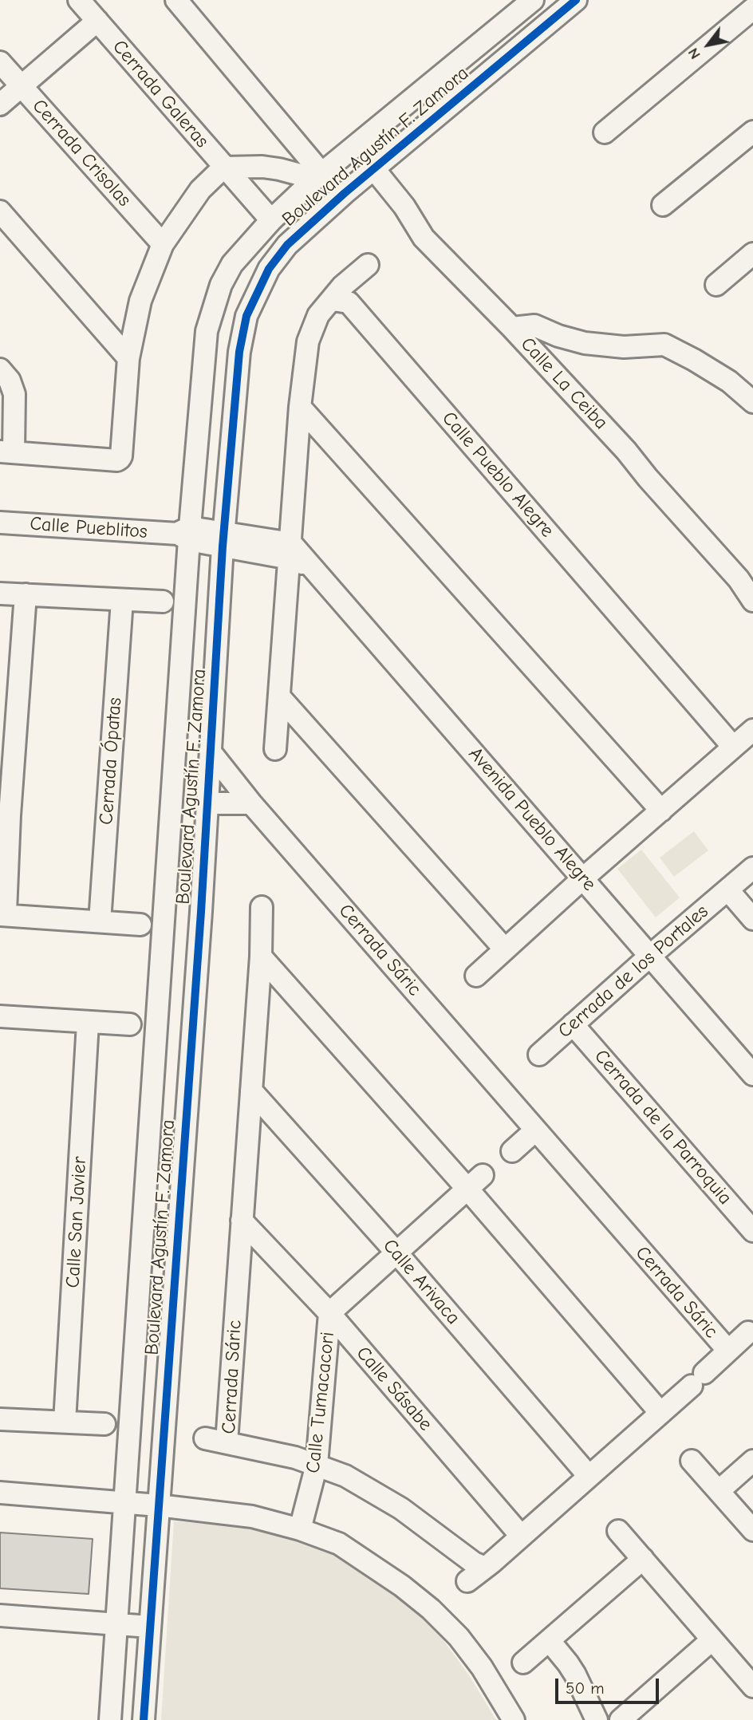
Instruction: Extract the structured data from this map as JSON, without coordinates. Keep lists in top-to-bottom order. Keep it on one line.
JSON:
{"streets":{"street":["Cerrada Galeras","Boulevard Agustín F. Zamora","Cerrada Crisolas","Calle La Ceiba","Calle Pueblo Alegre","Calle Pueblitos","Cerrada Ópatas","Avenida Pueblo Alegre","Cerrada Sáric","Cerrada de los Portales","Cerrada de la Parroquia","Calle San Javier","Calle Arivaca","Calle Sásabe","Calle Tumacacori"]},"crossings":[["Cerrada Galeras","Boulevard Agustín F. Zamora"],["Boulevard Agustín F. Zamora","Calle La Ceiba"],["Boulevard Agustín F. Zamora","Calle Pueblitos"],["Boulevard Agustín F. Zamora","Cerrada Sáric"],["Avenida Pueblo Alegre","Cerrada de los Portales"],["Cerrada Sáric","Calle Arivaca"],["Cerrada Sáric","Calle Sásabe"],["Cerrada Sáric","Calle Tumacacori"],["Cerrada de los Portales","Cerrada de la Parroquia"],["Calle Arivaca","Calle Tumacacori"],["Calle Sásabe","Calle Tumacacori"]],"scale_bar":"50 m","north":"bottom left"}
